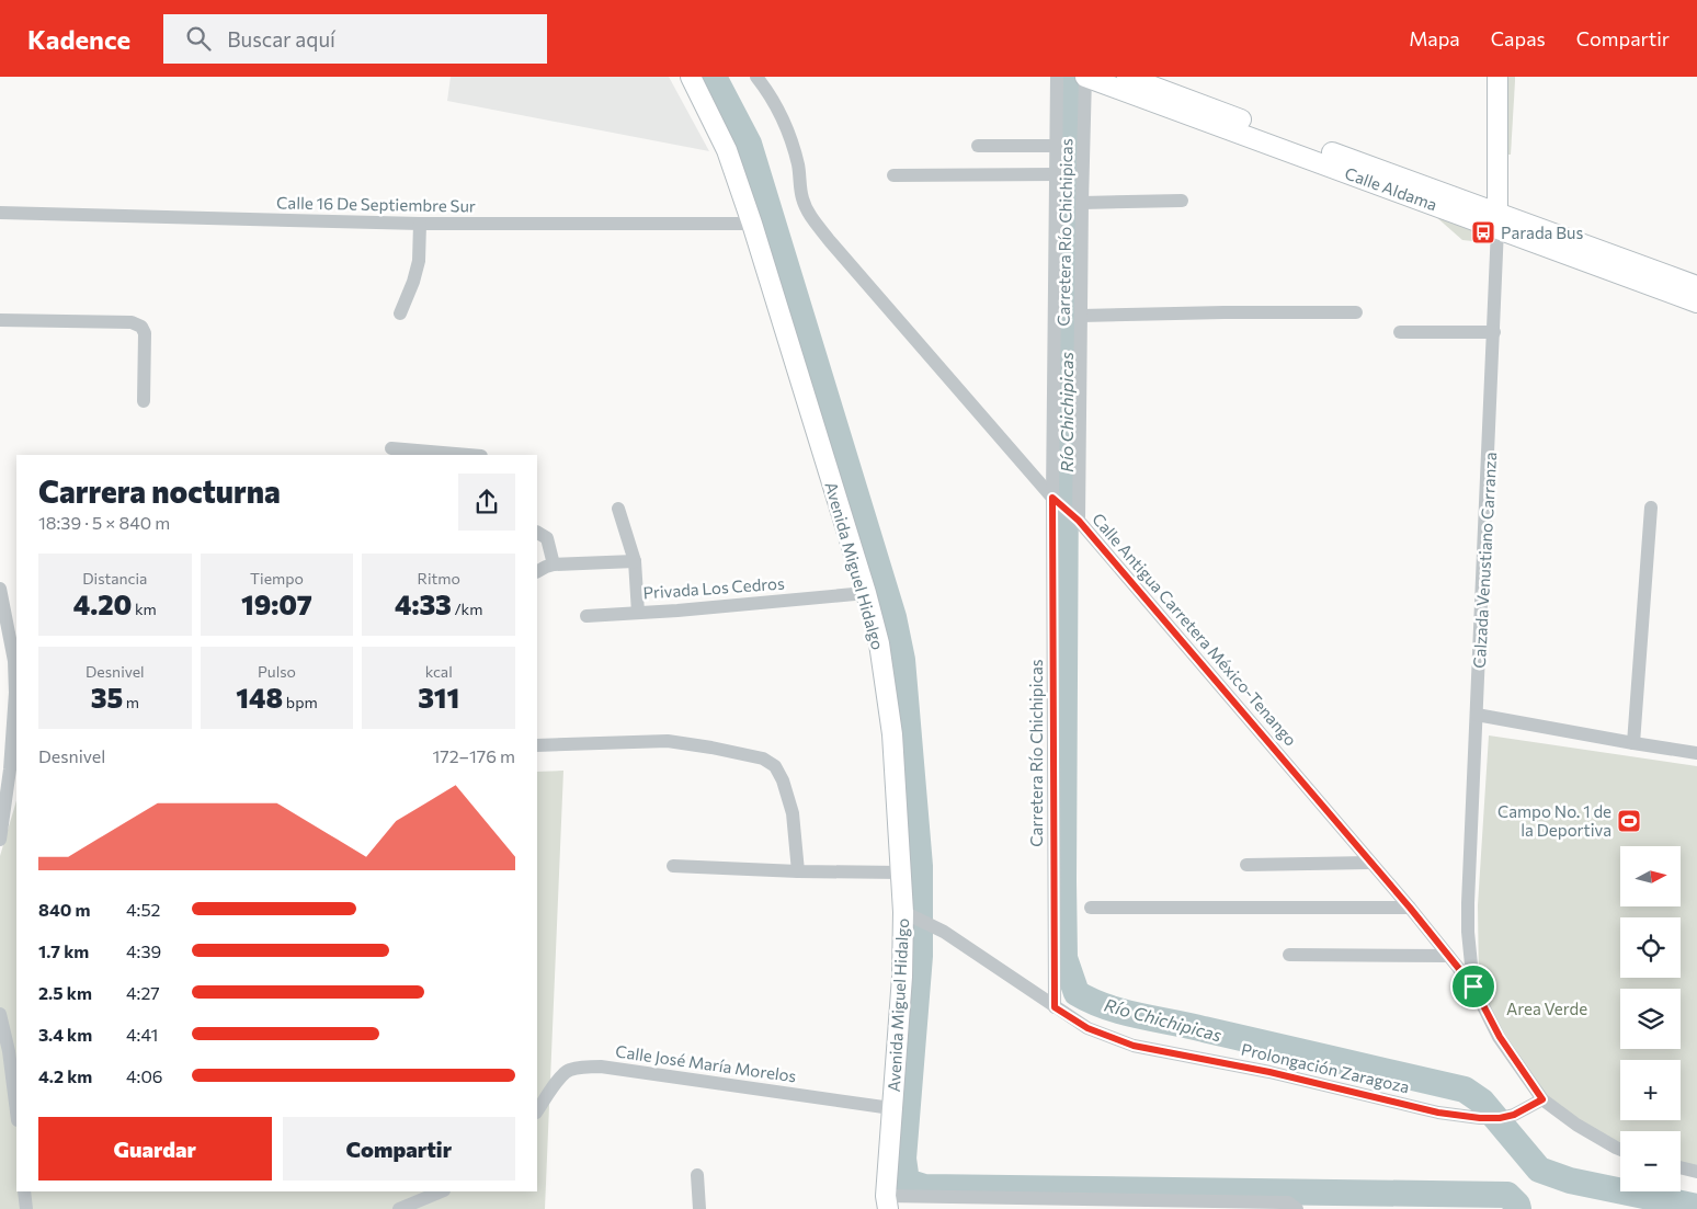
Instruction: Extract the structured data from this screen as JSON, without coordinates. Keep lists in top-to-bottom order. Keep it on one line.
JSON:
{"streets":{"street":["Calle Aldama","Calle 16 De Septiembre Sur","Carretera Río Chichipicas","Calzada Venustiano Carranza","Avenida Miguel Hidalgo","Privada Los Cedros","Calle Antigua Carretera México-Tenango","Calle José María Morelos","Prolongación Zaragoza"]},"crossings":[["Calle Aldama","Carretera Río Chichipicas"],["Calle Aldama","Calzada Venustiano Carranza"],["Calle 16 De Septiembre Sur","Avenida Miguel Hidalgo"],["Carretera Río Chichipicas","Calle Antigua Carretera México-Tenango"],["Carretera Río Chichipicas","Prolongación Zaragoza"],["Calzada Venustiano Carranza","Calle Antigua Carretera México-Tenango"],["Calzada Venustiano Carranza","Prolongación Zaragoza"],["Avenida Miguel Hidalgo","Privada Los Cedros"],["Avenida Miguel Hidalgo","Calle José María Morelos"],["Avenida Miguel Hidalgo","Prolongación Zaragoza"]],"water":["Río Chichipicas"],"parks":["Area Verde"],"places":{"bus stop":["Parada Bus"],"sports":["Campo No. 1 de la Deportiva"]},"north":"right","page":{"header":"Kadence","search":"Buscar aquí","nav":["Mapa","Capas","Compartir"],"heading":["Carrera nocturna","18:39 · 5 × 840 m"],"stats":[["Distancia","4.20 km"],["Tiempo","19:07"],["Ritmo","4:33 /km"],["Desnivel","35 m"],["Pulso","148 bpm"],["kcal","311"]],"chart":["Desnivel","172–176 m"],"map_buttons":["+","−"],"list":[{"name":"840 m","note":"4:52"},{"name":"1.7 km","note":"4:39"},{"name":"2.5 km","note":"4:27"},{"name":"3.4 km","note":"4:41"},{"name":"4.2 km","note":"4:06"}],"buttons":["Guardar","Compartir"]}}
